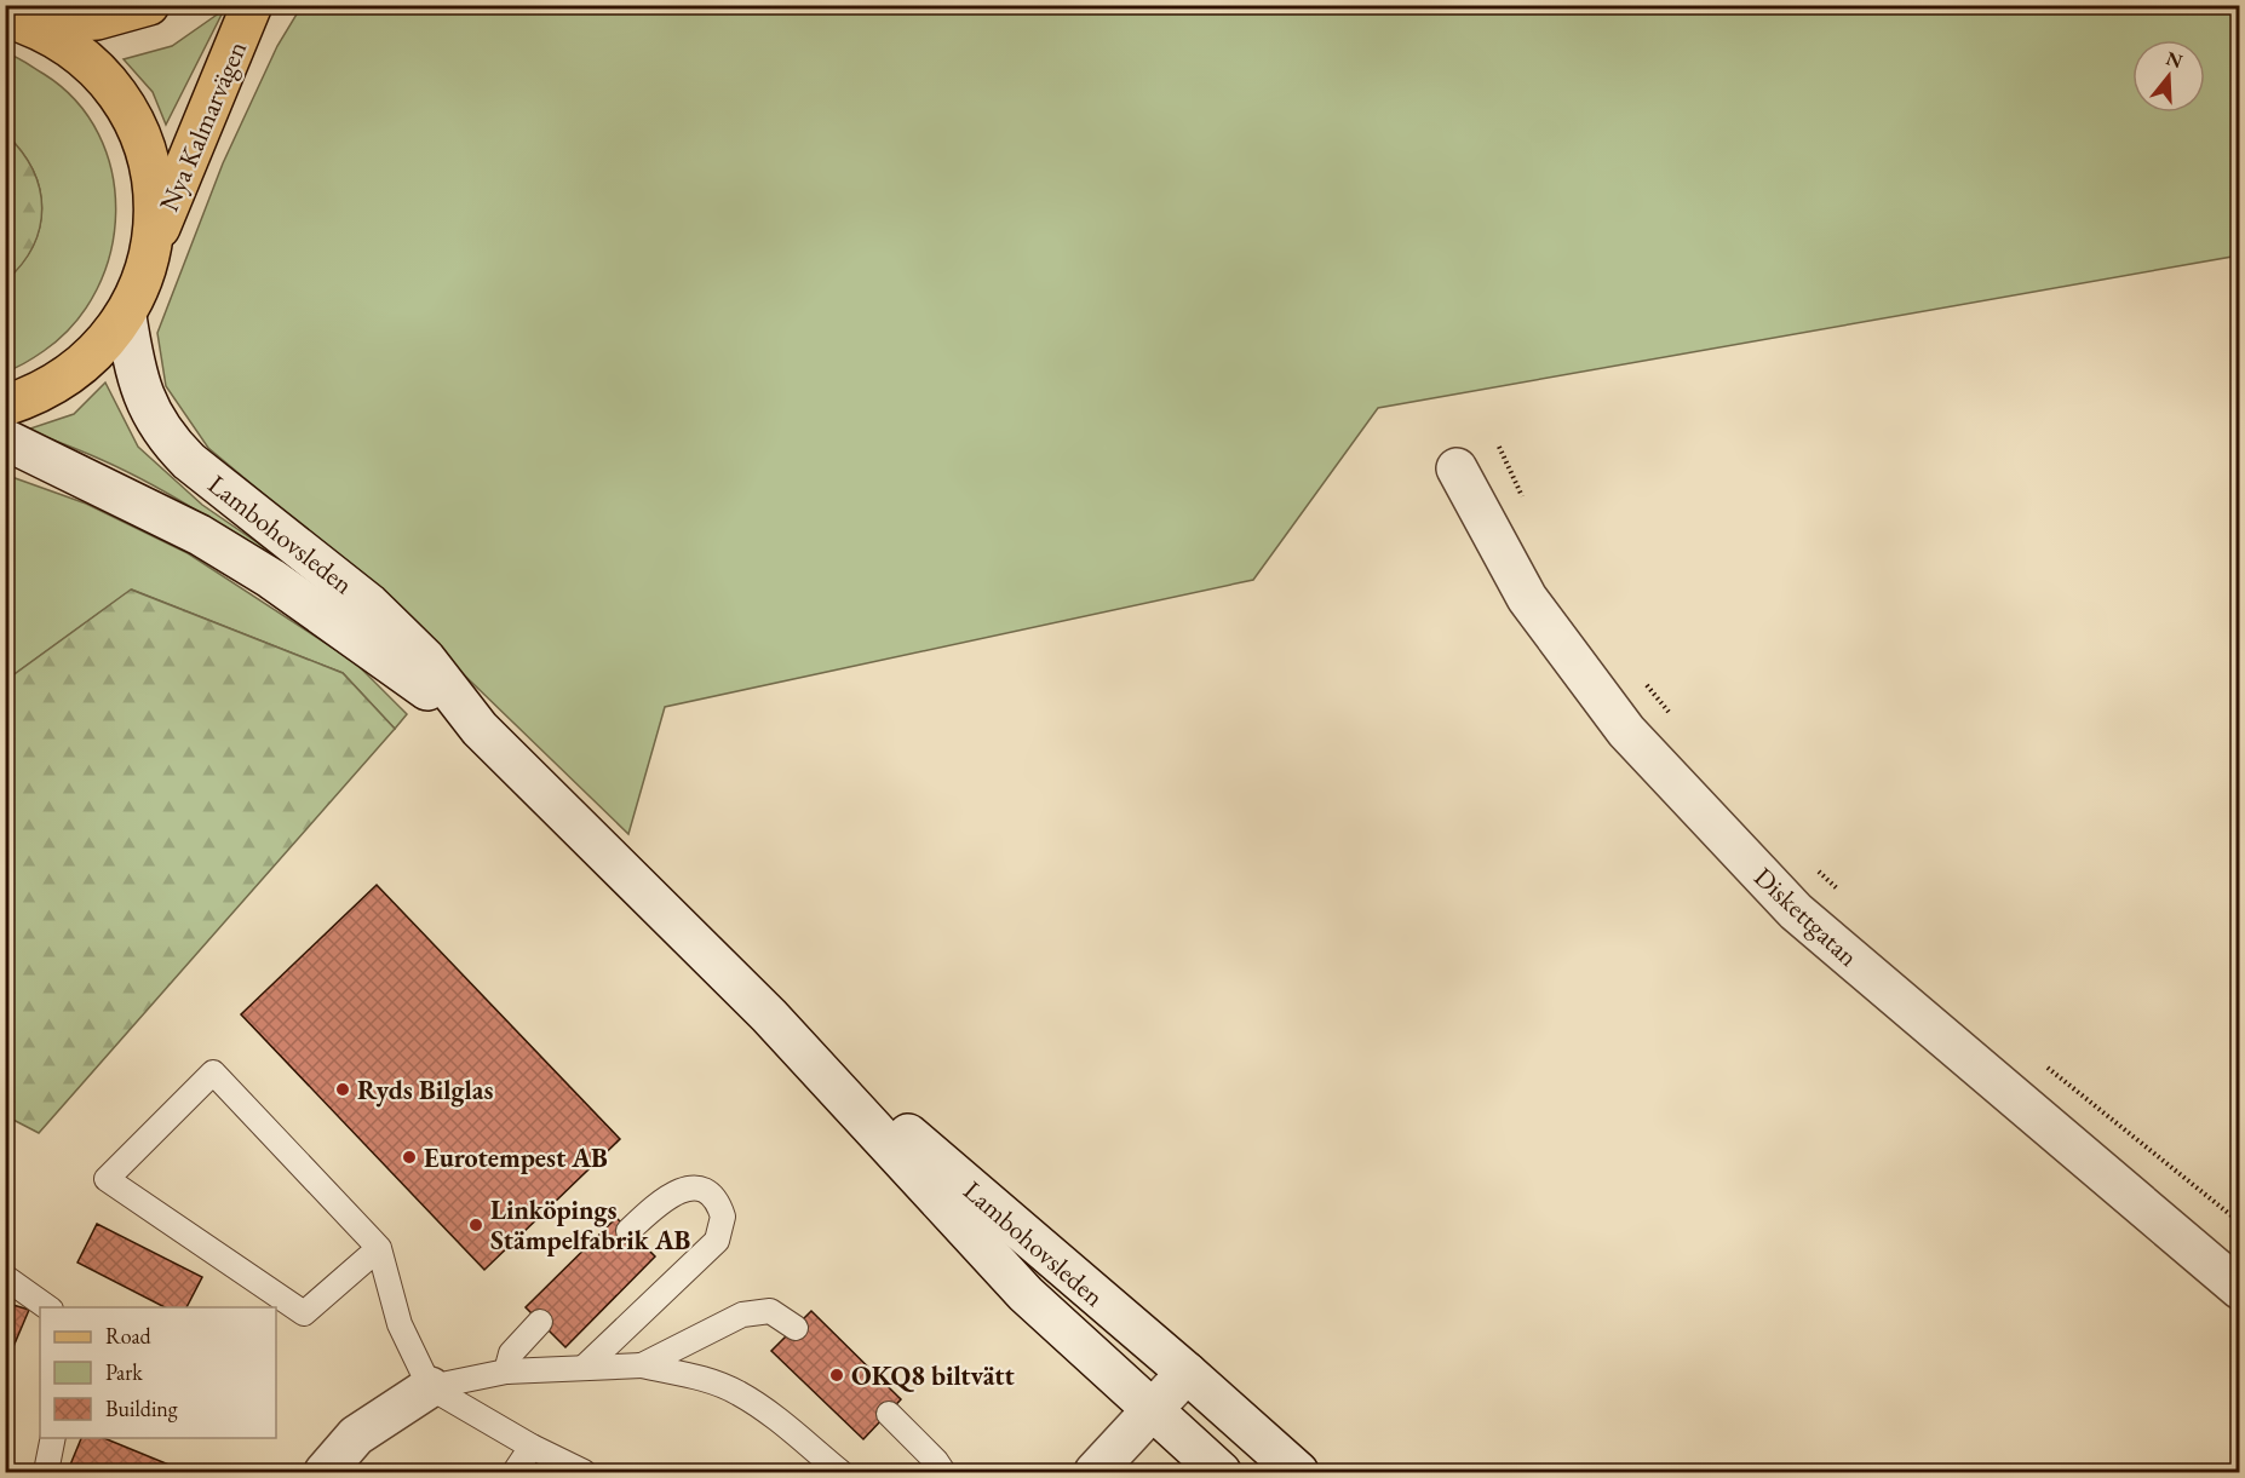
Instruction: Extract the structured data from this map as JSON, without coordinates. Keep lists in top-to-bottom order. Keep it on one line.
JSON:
{"streets":{"main road":["Nya Kalmarvägen","Lambohovsleden","Diskettgatan"]},"places":["Ryds Bilglas","Eurotempest AB","Linköpings Stämpelfabrik AB","OKQ8 biltvätt"],"legend":["Road","Park","Building"],"north":"top"}
